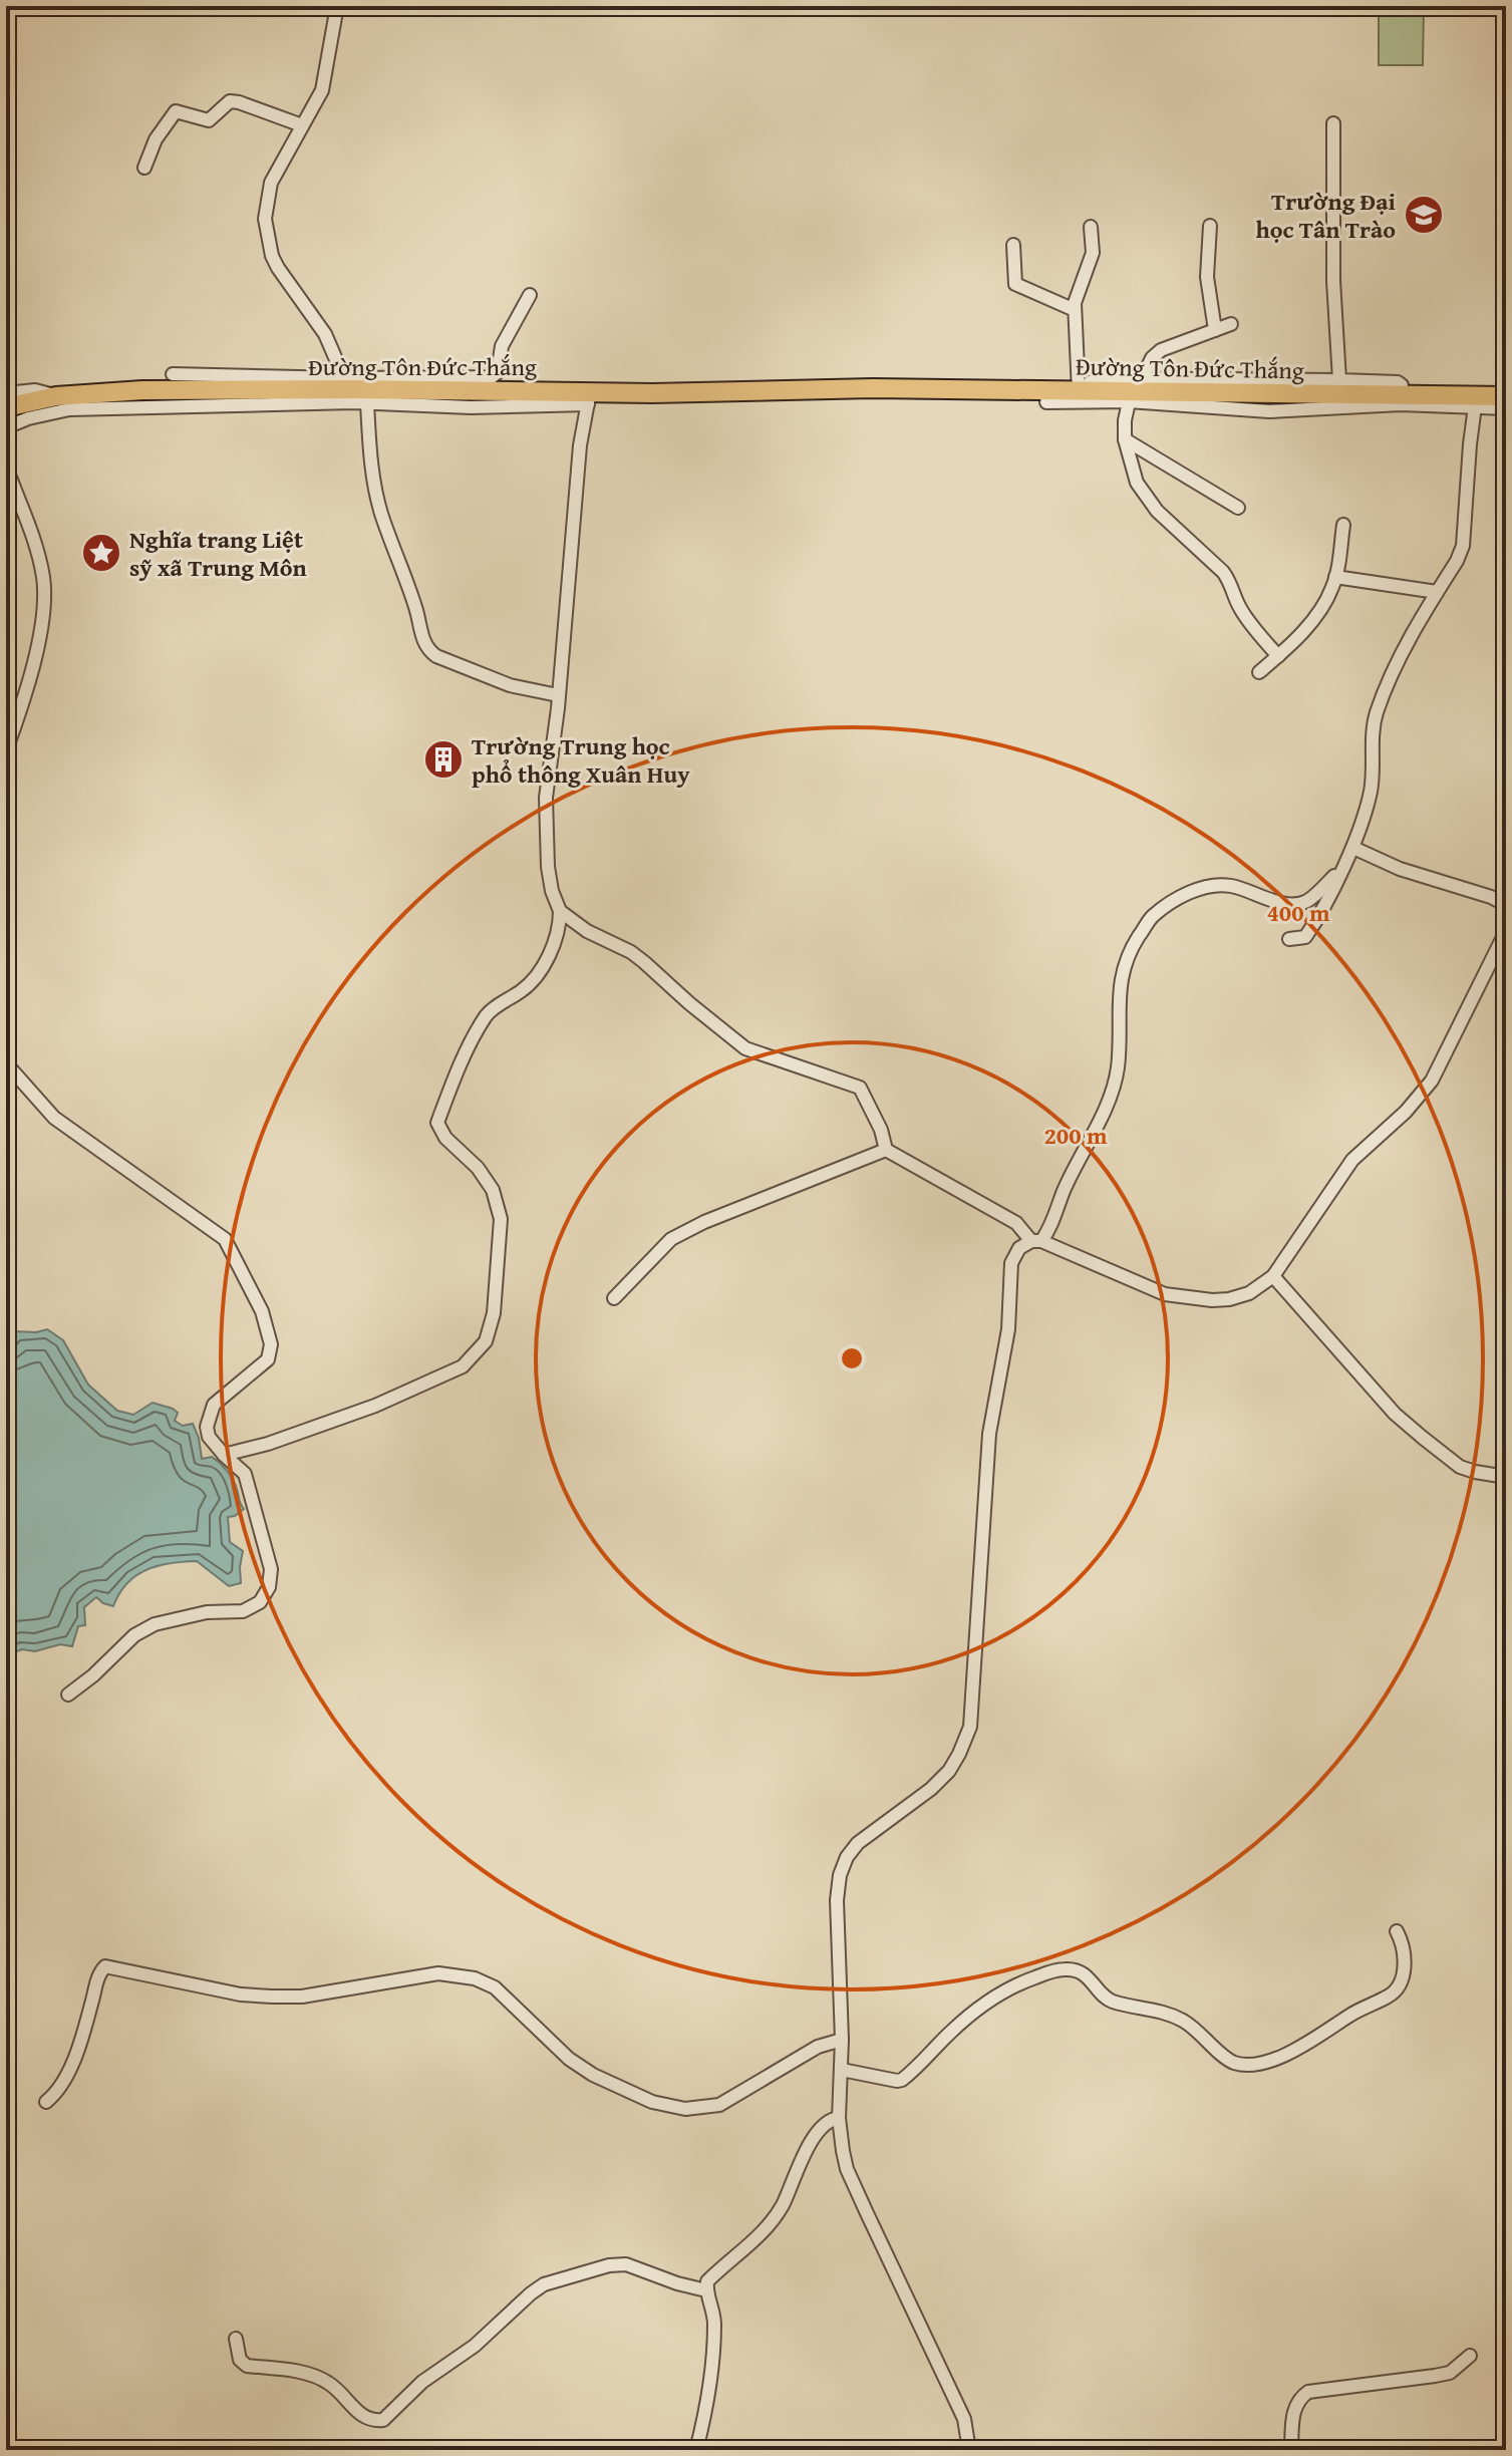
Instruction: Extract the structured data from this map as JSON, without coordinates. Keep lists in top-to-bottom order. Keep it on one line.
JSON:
{"streets":{"highway":["Đường Tôn Đức Thắng"]},"places":{"school or university":["Trường Đại học Tân Trào"],"place":["Nghĩa trang Liệt sỹ xã Trung Môn"],"building":["Trường Trung học phổ thông Xuân Huy"]},"rings":["400 m","200 m"]}
